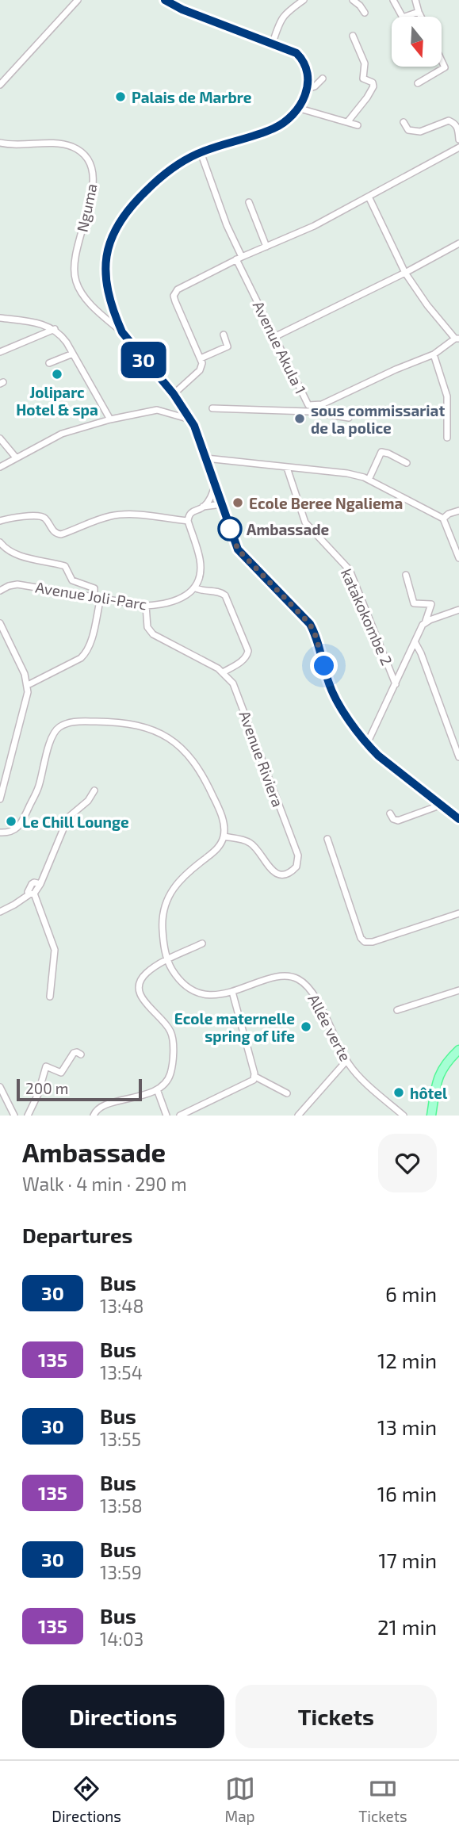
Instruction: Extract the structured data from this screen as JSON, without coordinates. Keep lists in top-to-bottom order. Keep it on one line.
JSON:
{"streets":{"street":["Nguma","Avenue Akula 1","Avenue Joli-Parc","katakokombe 2","Avenue Riviera","Allée verte"]},"crossings":[["Avenue Joli-Parc","Avenue Riviera"],["Avenue Riviera","Allée verte"]],"places":["Palais de Marbre","Joliparc Hotel & spa","sous commissariat de la police","Ecole Beree Ngaliema","Ambassade","Le Chill Lounge","Ecole maternelle spring of life","hôtel"],"lines":["bus line 30"],"scale_bar":"200 m","north":"bottom","page":{"on_map":"30","scale":"200 m","heading":[["Ambassade","Walk · 4 min · 290 m"],"Departures"],"list":[{"mark":"30","name":"Bus","note":"13:48","value":"6 min"},{"mark":"135","name":"Bus","note":"13:54","value":"12 min"},{"mark":"30","name":"Bus","note":"13:55","value":"13 min"},{"mark":"135","name":"Bus","note":"13:58","value":"16 min"},{"mark":"30","name":"Bus","note":"13:59","value":"17 min"},{"mark":"135","name":"Bus","note":"14:03","value":"21 min"}],"buttons":["Directions","Tickets"],"tabs":["Directions","Map","Tickets"]}}
